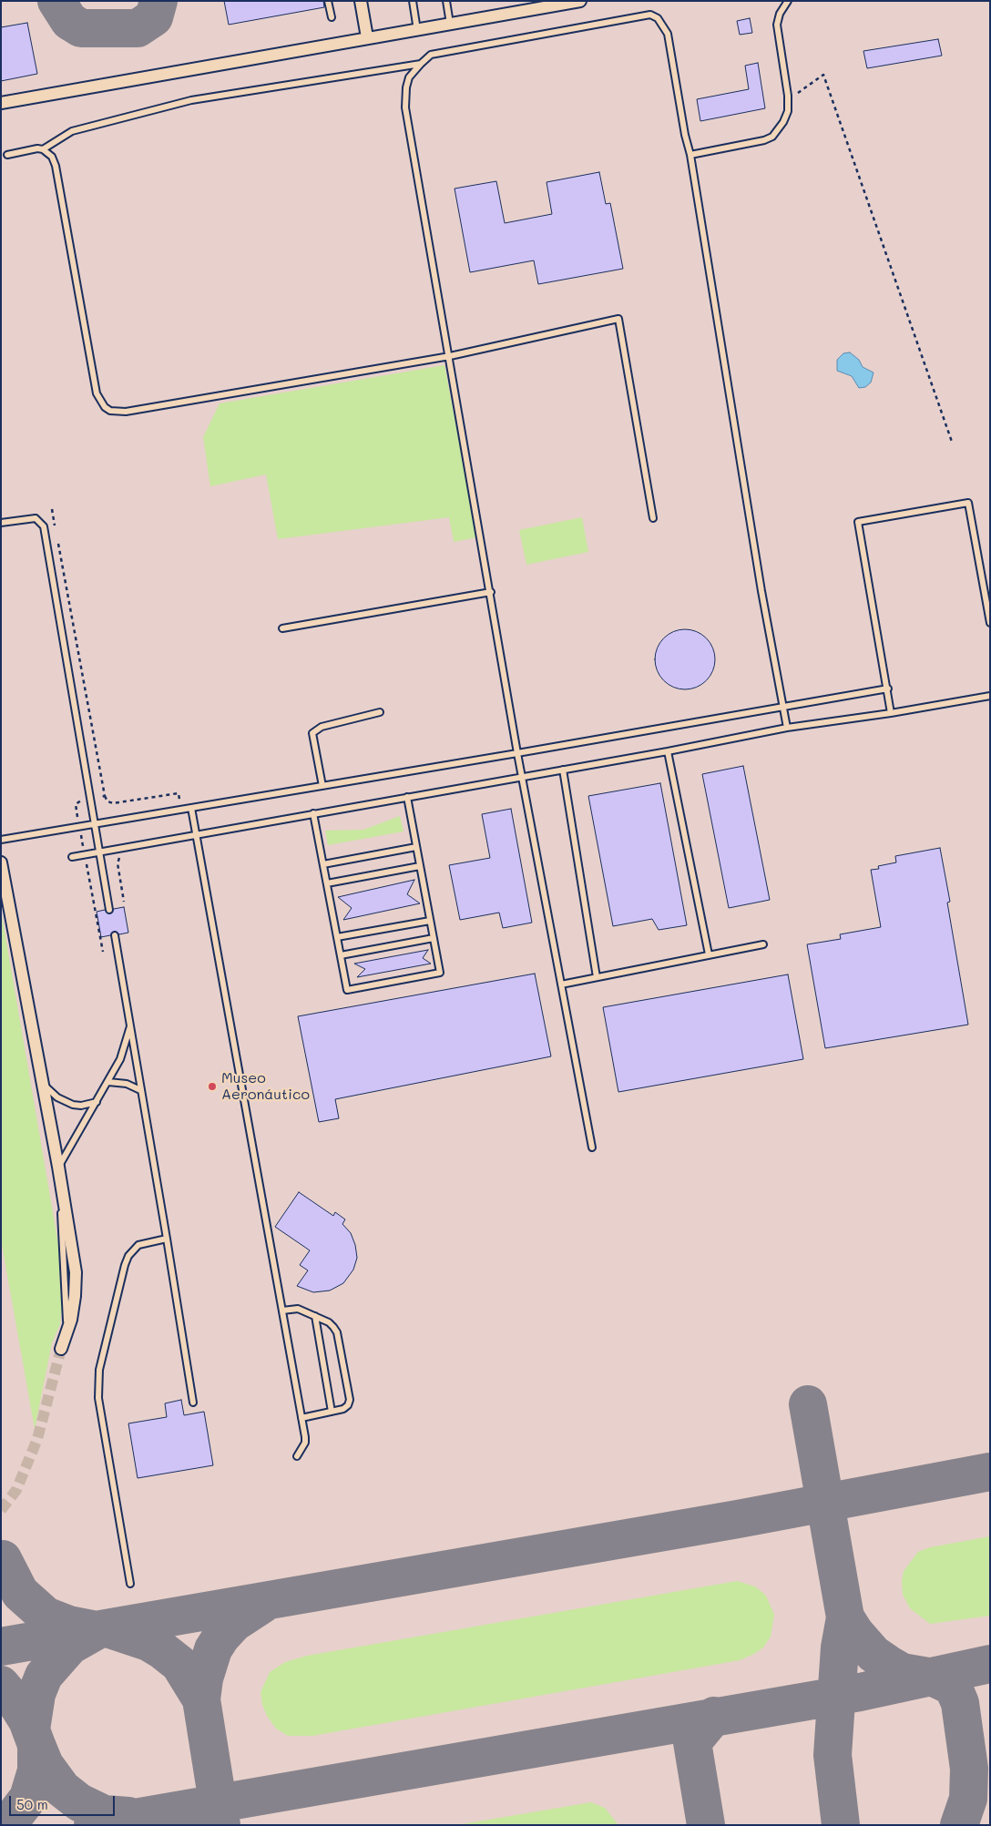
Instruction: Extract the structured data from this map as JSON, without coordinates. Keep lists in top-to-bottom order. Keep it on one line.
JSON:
{"places":["Museo Aeronáutico"],"scale_bar":"50 m"}
